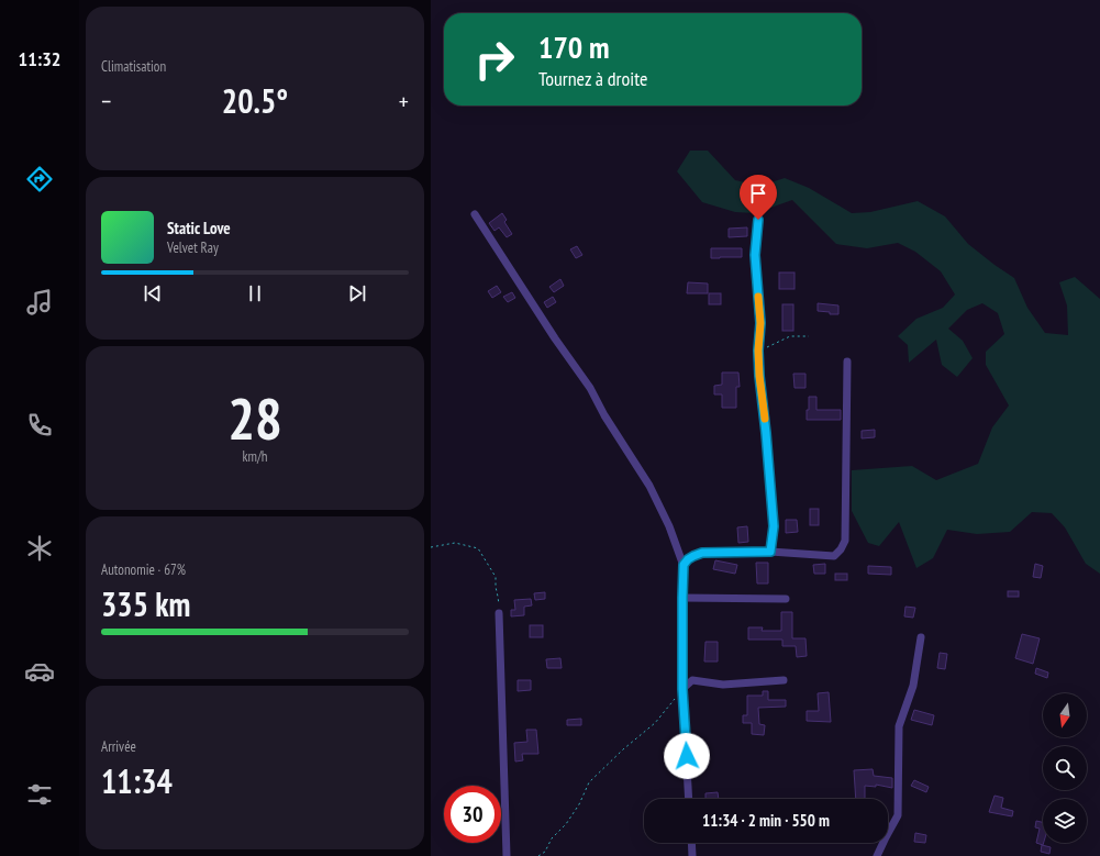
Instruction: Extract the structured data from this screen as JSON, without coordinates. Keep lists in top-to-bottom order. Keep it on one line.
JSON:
{"north":"bottom","page":{"tabs":"11:32","tile":["Climatisation",["28","km/h"],["Autonomie · 67%","335 km"],["Arrivée","11:34"]],"turn":["170 m","Tournez à droite"],"heat":["−","20.5°","+"],"song":["Static Love","Velvet Ray"],"limit":"30","trip":"11:34 · 2 min · 550 m"}}
